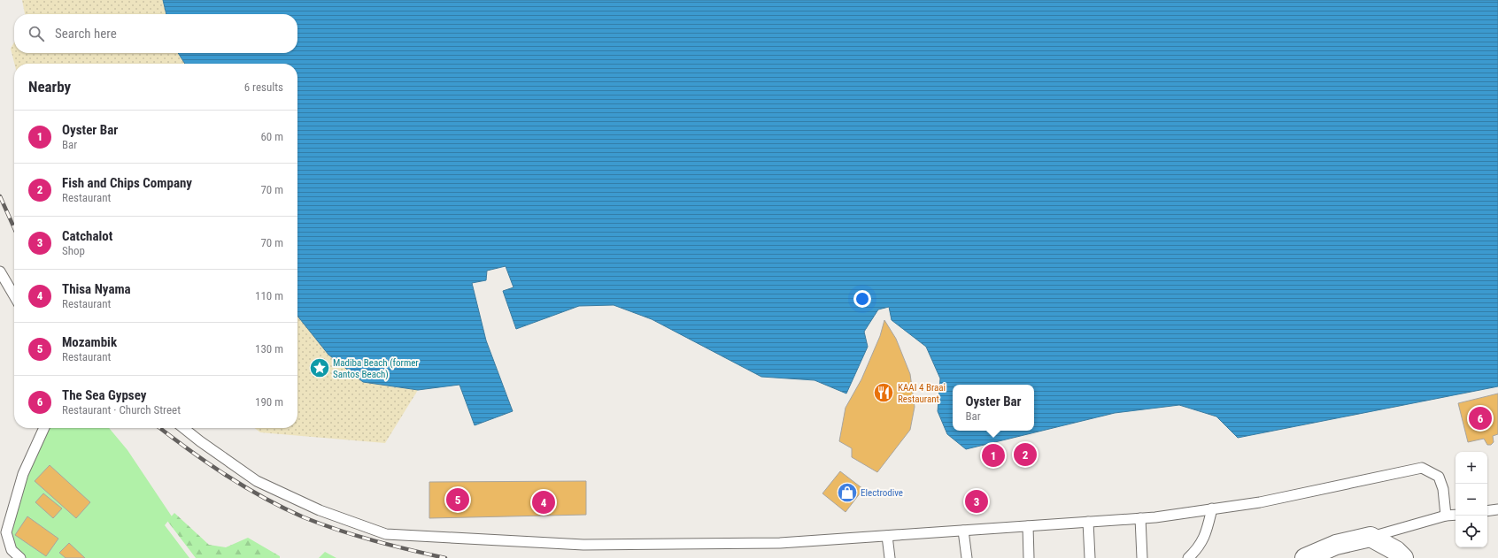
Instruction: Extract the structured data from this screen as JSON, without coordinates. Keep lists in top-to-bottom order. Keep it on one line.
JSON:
{"places":{"place":["Madiba Beach (former Santos Beach)"],"restaurant":["KAAI 4 Braai Restaurant"],"shop":["Electrodive"]},"page":{"search":"Search here","heading":["Nearby","6 results"],"list":[{"mark":"1","name":"Oyster Bar","note":"Bar","value":"60 m"},{"mark":"2","name":"Fish and Chips Company","note":"Restaurant","value":"70 m"},{"mark":"3","name":"Catchalot","note":"Shop","value":"70 m"},{"mark":"4","name":"Thisa Nyama","note":"Restaurant","value":"110 m"},{"mark":"5","name":"Mozambik","note":"Restaurant","value":"130 m"},{"mark":"6","name":"The Sea Gypsey","note":"Restaurant · Church Street","value":"190 m"}],"popup":["Oyster Bar","Bar"],"pins":["6","2","1","5","3","4"],"map_buttons":["+","−"]}}
